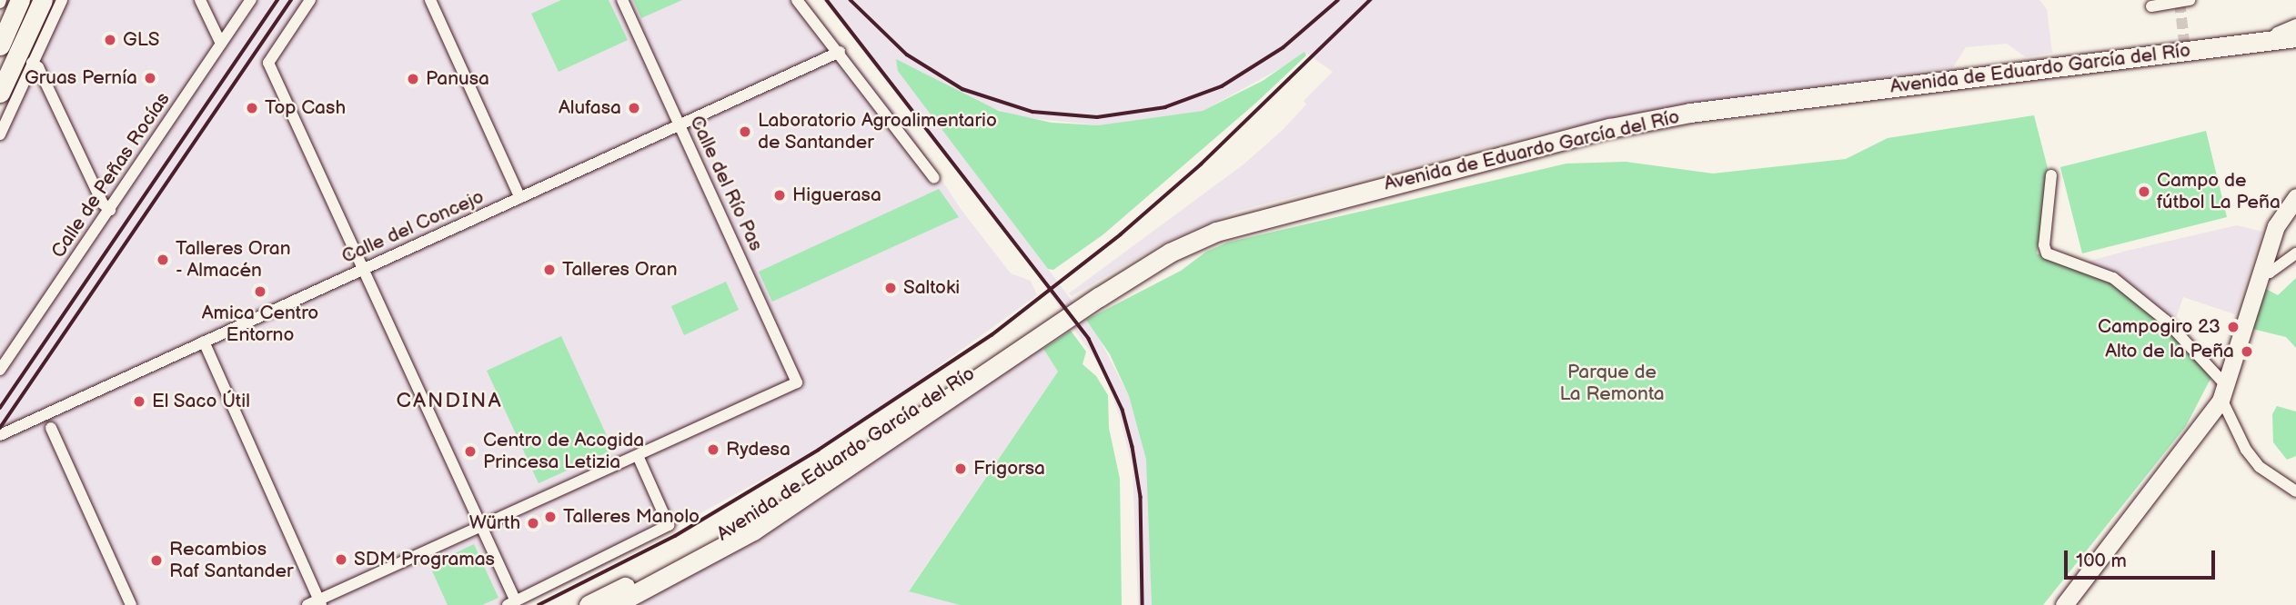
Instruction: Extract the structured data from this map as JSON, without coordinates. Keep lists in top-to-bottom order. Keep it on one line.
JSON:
{"streets":{"highway":["Avenida de Eduardo García del Río"],"street":["Calle de Peñas Rocías","Calle del Río Pas","Calle del Concejo"]},"crossings":[["Calle del Río Pas","Calle del Concejo"]],"districts":["CANDINA"],"parks":["Parque de La Remonta"],"places":["GLS","Gruas Pernía","Panusa","Top Cash","Alufasa","Laboratorio Agroalimentario de Santander","Campo de fútbol La Peña","Higuerasa","Talleres Oran - Almacén","Talleres Oran","Saltoki","Amica Centro Entorno","Campogiro 23","Alto de la Peña","El Saco Útil","Rydesa","Centro de Acogida Princesa Letizia","Frigorsa","Talleres Manolo","Würth","SDM Programas","Recambios Raf Santander"],"scale_bar":"100 m"}
